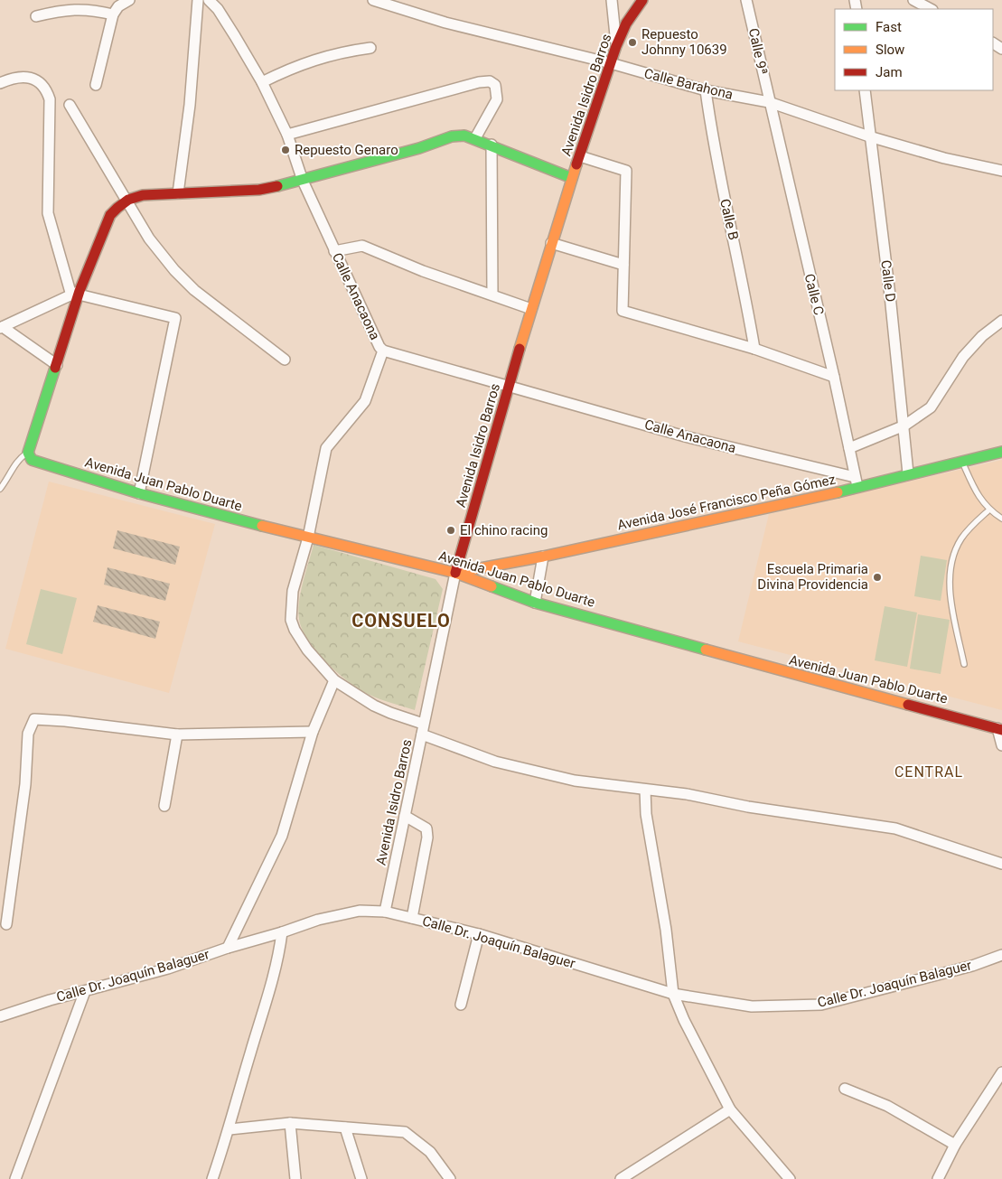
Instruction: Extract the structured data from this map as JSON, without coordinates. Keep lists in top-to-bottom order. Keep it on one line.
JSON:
{"streets":{"street":["Calle 9ª","Calle Barahona","Avenida Isidro Barros","Calle B","Calle D","Calle C","Calle Anacaona","Avenida Juan Pablo Duarte","Avenida José Francisco Peña Gómez","Calle Dr. Joaquín Balaguer"]},"crossings":[["Calle 9ª","Calle Barahona"],["Calle 9ª","Calle C"],["Calle Barahona","Avenida Isidro Barros"],["Calle Barahona","Calle B"],["Calle Barahona","Calle D"],["Calle Barahona","Calle C"],["Avenida Isidro Barros","Calle Anacaona"],["Avenida Isidro Barros","Avenida Juan Pablo Duarte"],["Avenida Isidro Barros","Avenida José Francisco Peña Gómez"],["Avenida Isidro Barros","Calle Dr. Joaquín Balaguer"],["Calle D","Avenida José Francisco Peña Gómez"],["Calle C","Calle Anacaona"],["Calle C","Avenida José Francisco Peña Gómez"],["Avenida Juan Pablo Duarte","Avenida José Francisco Peña Gómez"]],"districts":["CONSUELO","CENTRAL"],"places":["Repuesto Johnny 10639","Repuesto Genaro","El chino racing","Escuela Primaria Divina Providencia"],"legend":["Fast","Slow","Jam"]}
